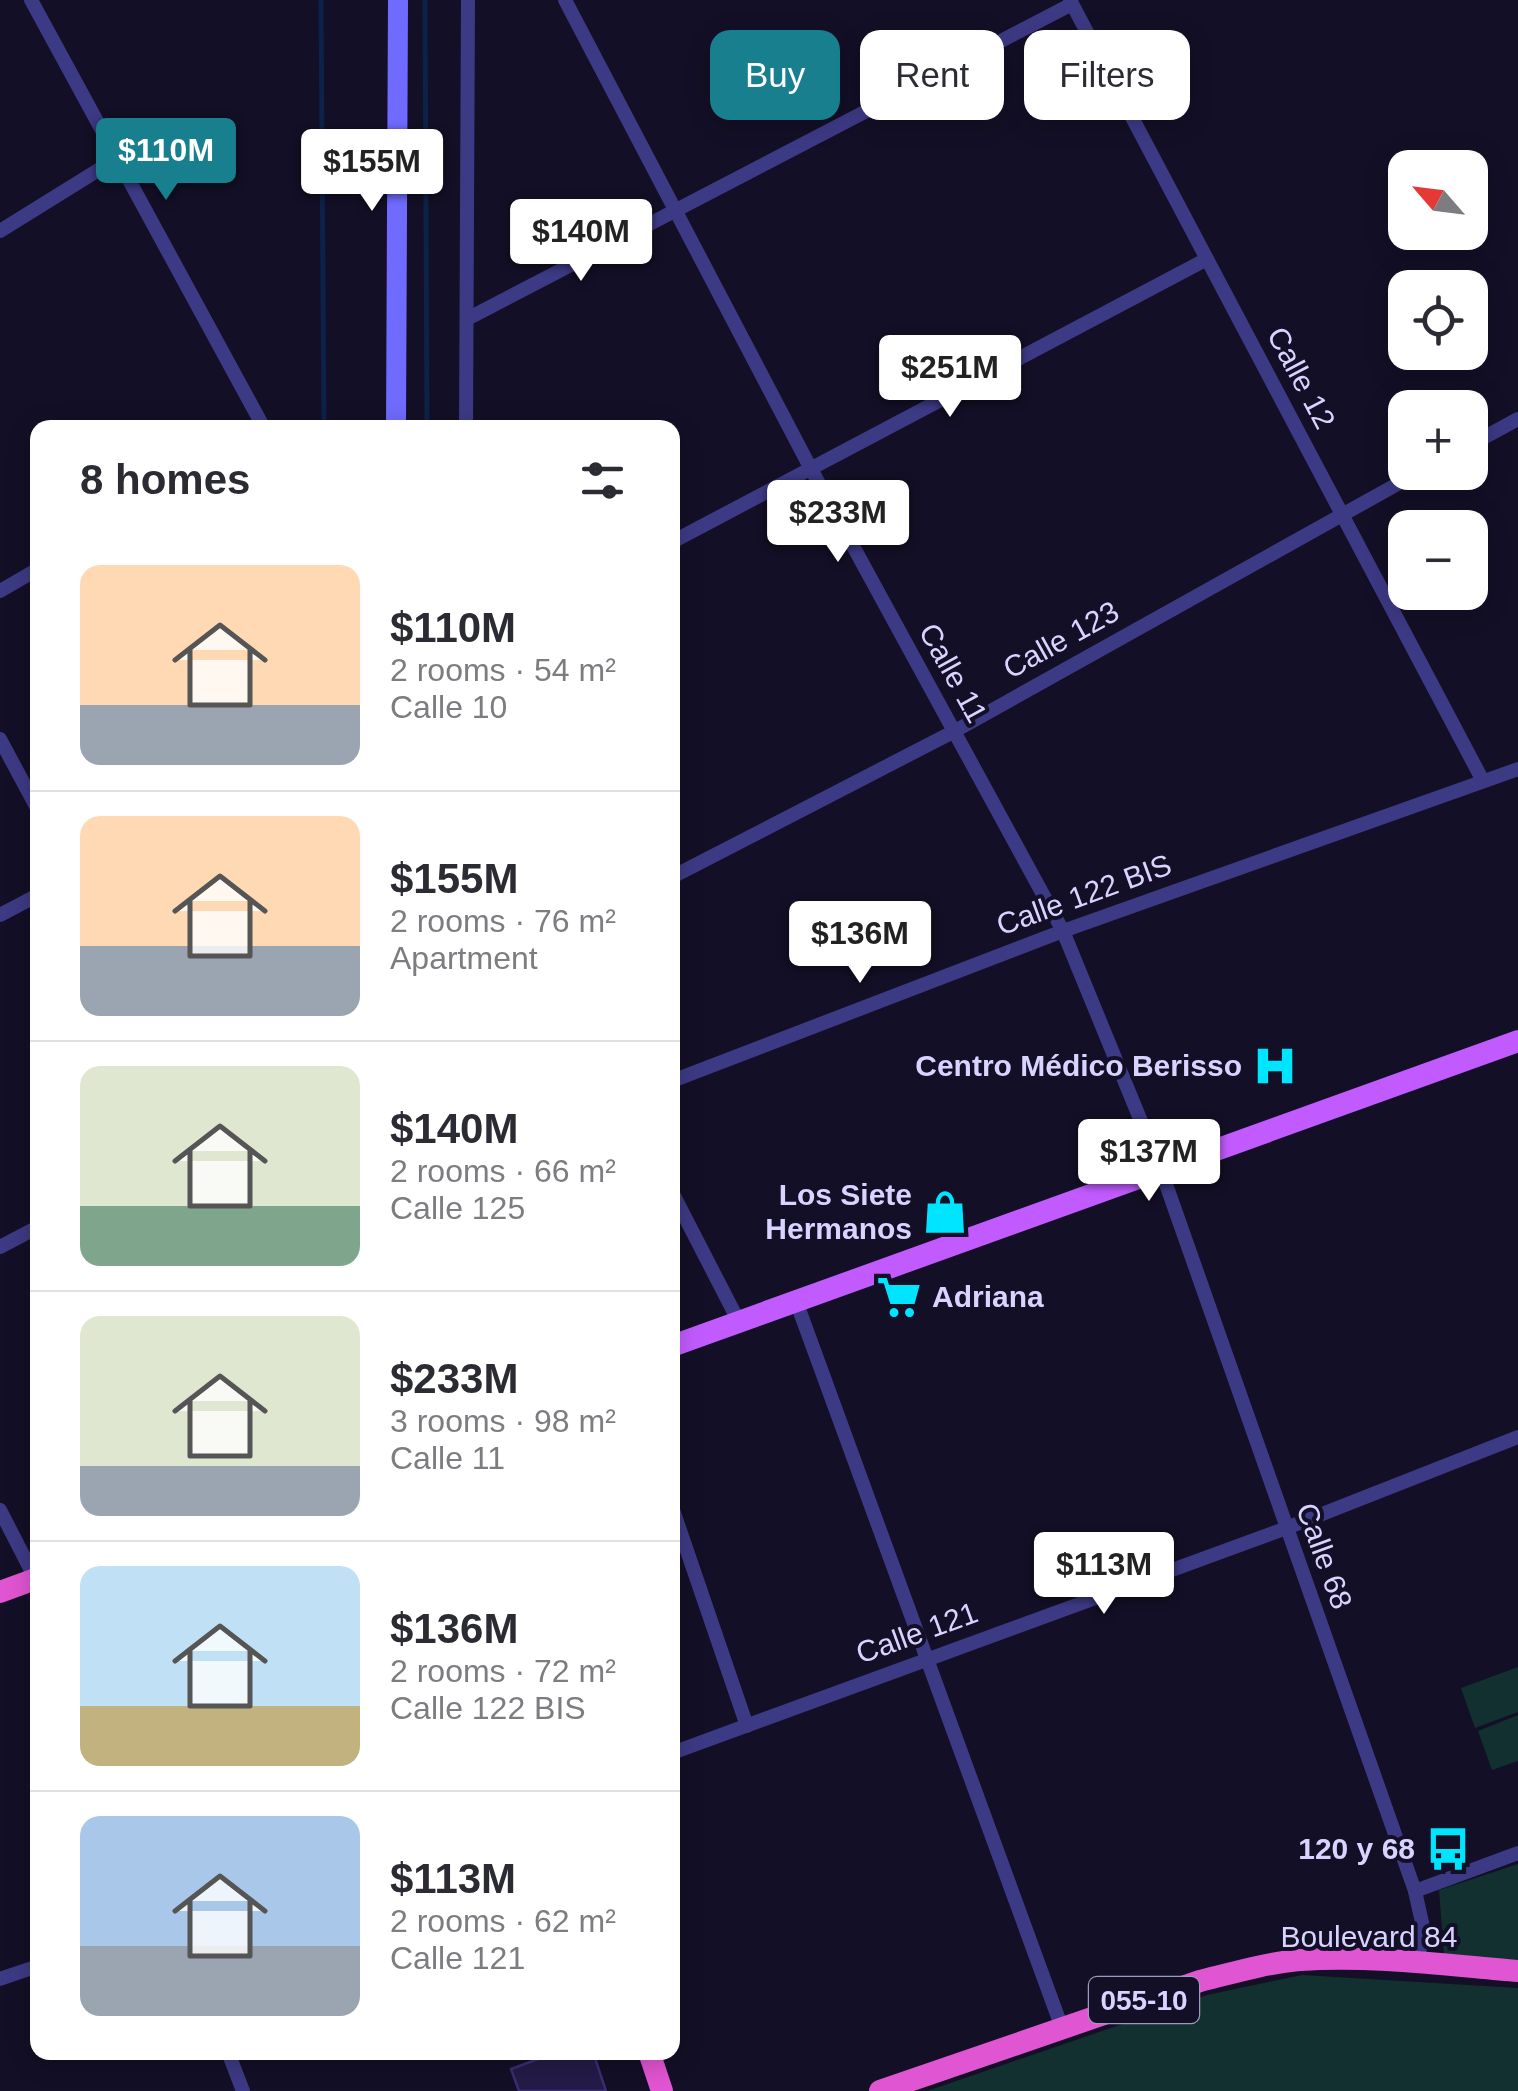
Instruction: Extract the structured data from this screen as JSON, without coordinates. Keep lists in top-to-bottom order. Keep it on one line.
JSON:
{"streets":{"highway":["Boulevard 84","055-10"],"street":["Calle 12","Calle 123","Calle 11","Calle 122 BIS","Calle 68","Calle 121"]},"crossings":[["Calle 12","Calle 123"],["Calle 12","Calle 122 BIS"],["Calle 123","Calle 11"],["Calle 11","Calle 122 BIS"],["Calle 11","Calle 68"],["Calle 68","Calle 121"],["Calle 68","Boulevard 84"]],"places":{"hospital":["Centro Médico Berisso"],"shop":["Los Siete Hermanos"],"supermarket":["Adriana"],"bus stop":["120 y 68"]},"north":"top left","page":{"chip":["Buy","Rent","Filters"],"price":["$110M","$155M","$140M","$251M","$233M","$136M","$137M","$113M"],"map_buttons":["+","−"],"heading":"8 homes","list":[{"name":"$110M","note":"2 rooms · 54 m² · Calle 10"},{"name":"$155M","note":"2 rooms · 76 m² · Apartment"},{"name":"$140M","note":"2 rooms · 66 m² · Calle 125"},{"name":"$233M","note":"3 rooms · 98 m² · Calle 11"},{"name":"$136M","note":"2 rooms · 72 m² · Calle 122 BIS"},{"name":"$113M","note":"2 rooms · 62 m² · Calle 121"}]}}
